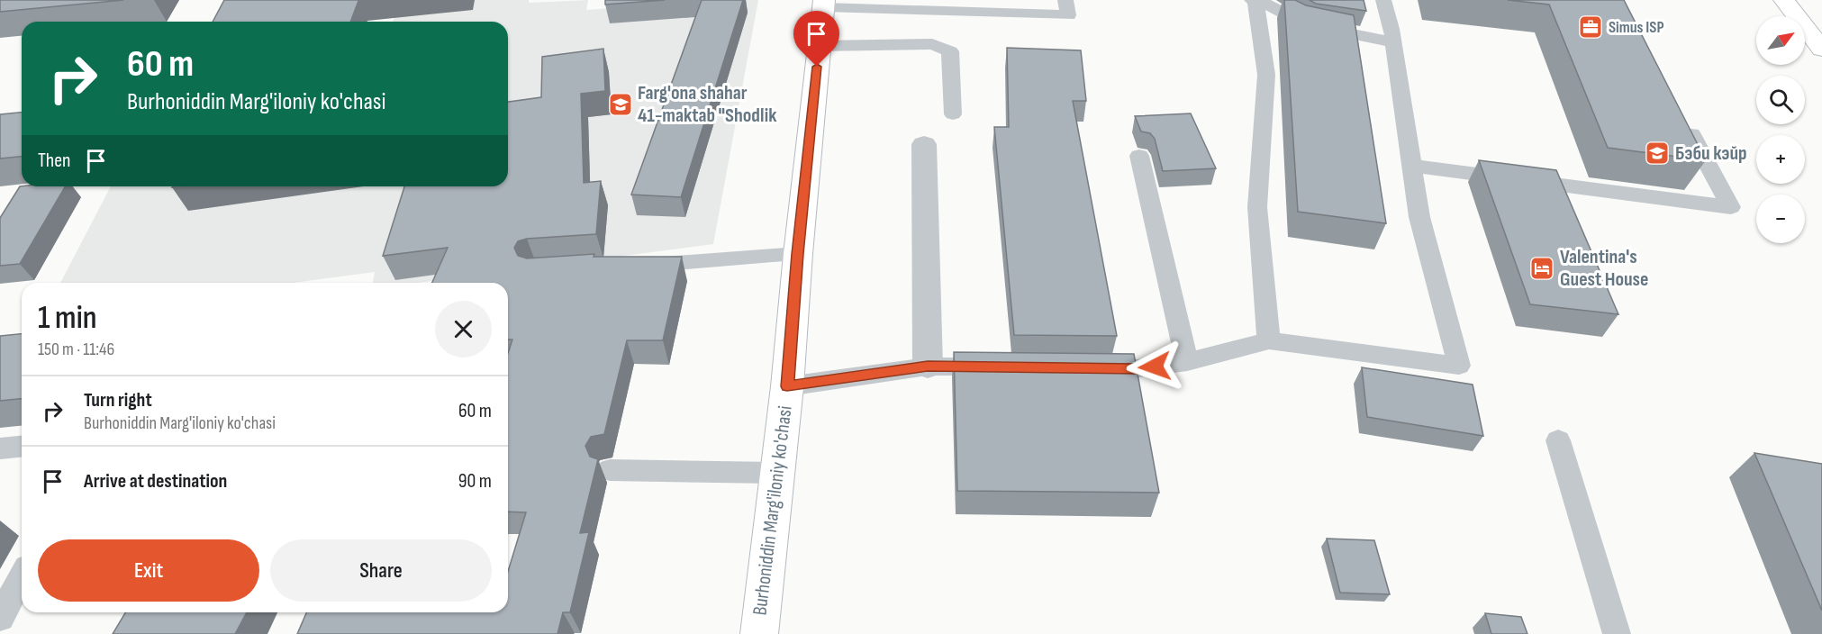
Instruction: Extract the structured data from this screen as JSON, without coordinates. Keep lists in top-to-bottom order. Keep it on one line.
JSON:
{"streets":{"street":["Burhoniddin Marg'iloniy ko'chasi"]},"places":{"office":["Simus ISP"],"school or university":["Farg'ona shahar 41-maktab \"Shodlik","Бэби кэйр"],"hotel":["Valentina's Guest House"]},"north":"top right","page":{"map_buttons":["+","−"],"turn":["60 m","Burhoniddin Marg'iloniy ko'chasi"],"then":"Then","heading":["1 min","150 m · 11:46"],"list":[{"name":"Turn right","note":"Burhoniddin Marg'iloniy ko'chasi","value":"60 m"},{"name":"Arrive at destination","value":"90 m"}],"buttons":["Exit","Share"]}}
